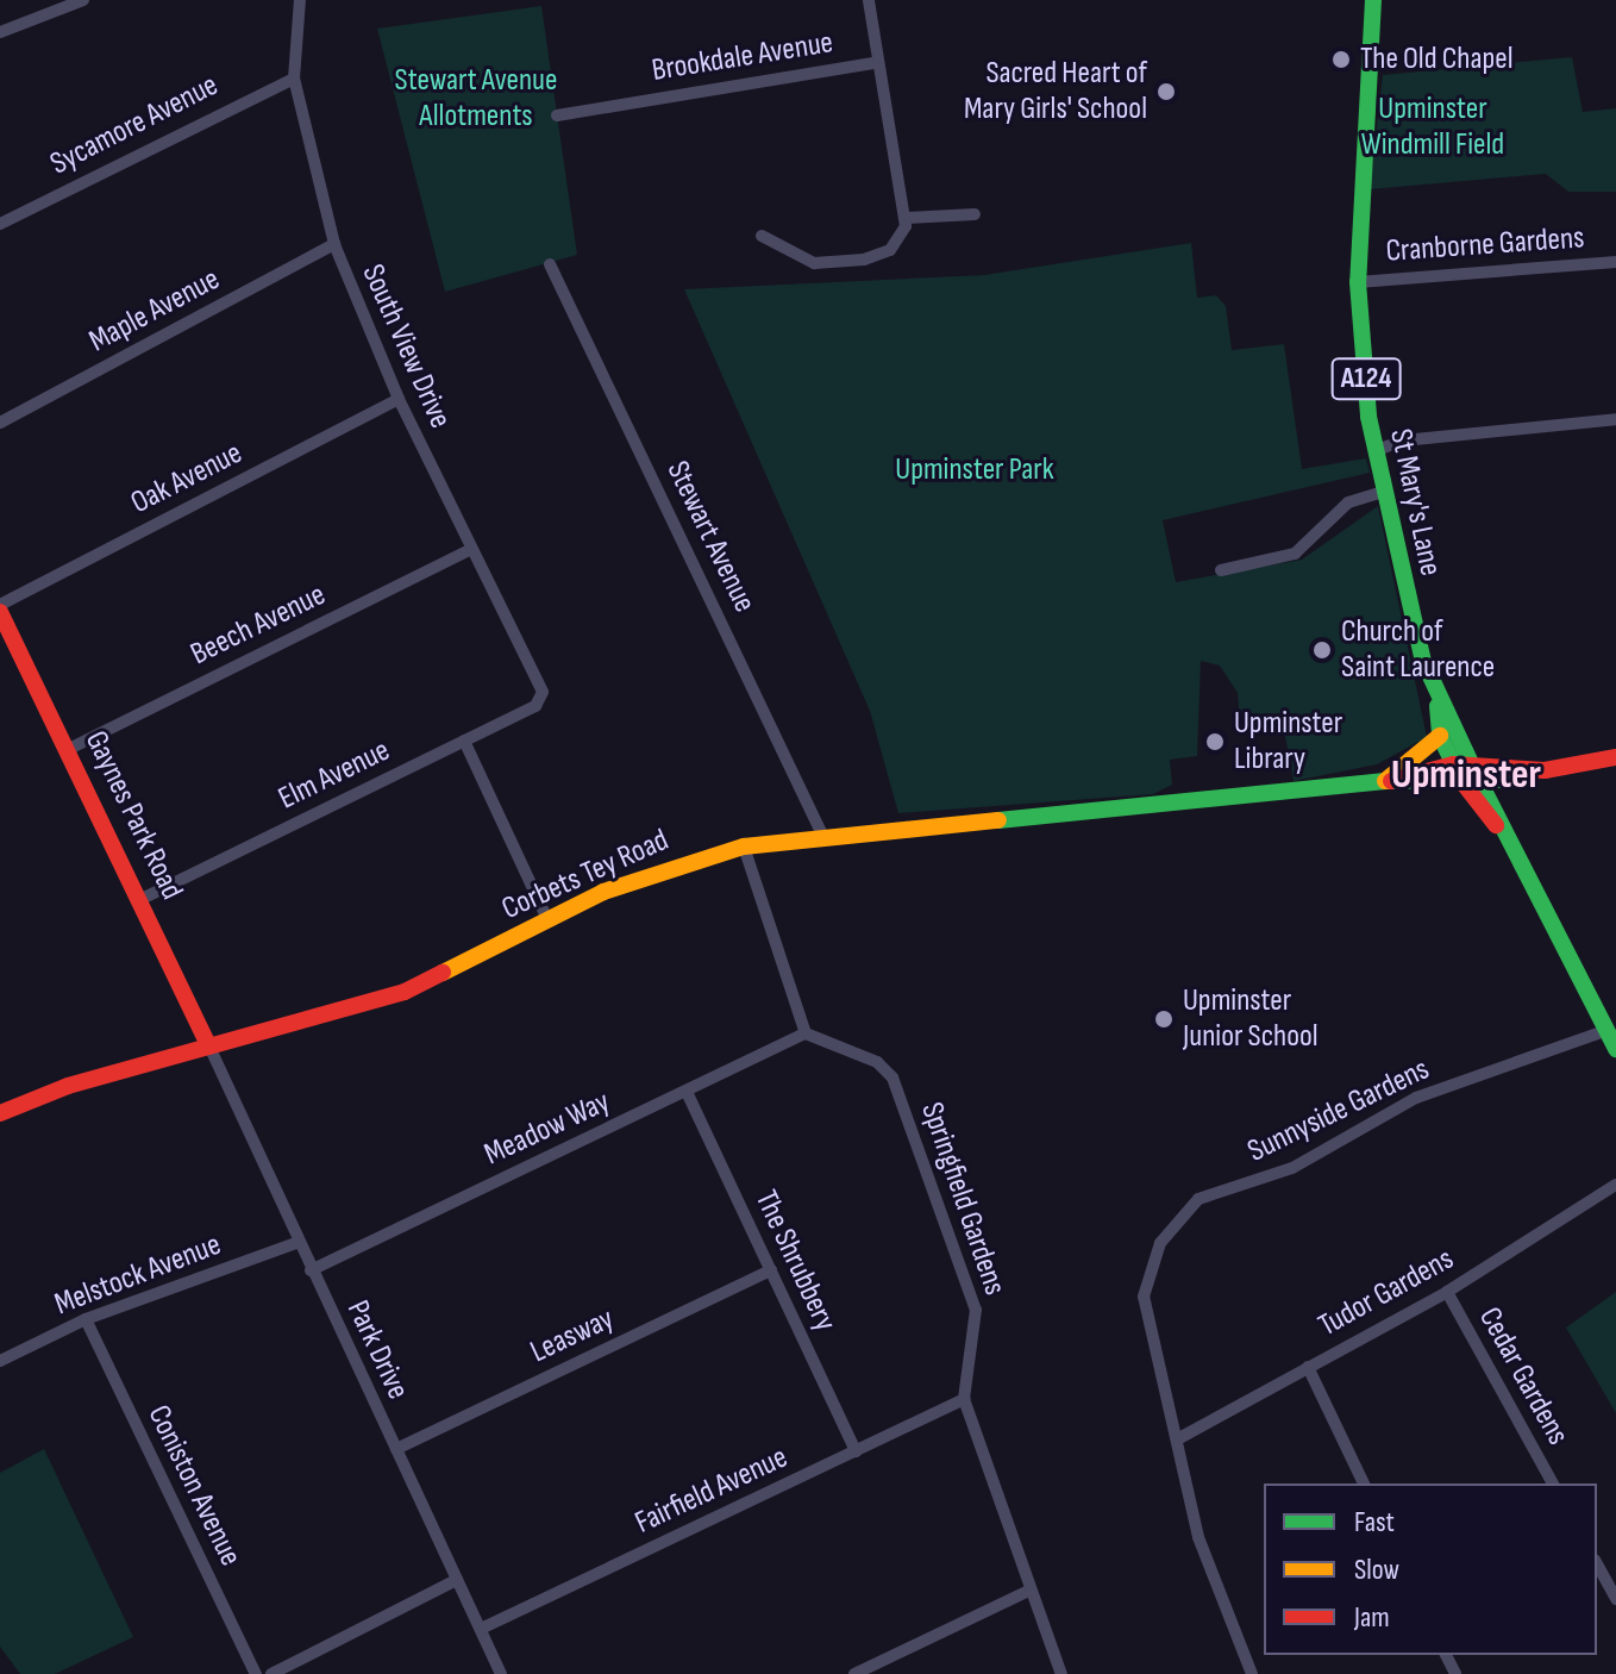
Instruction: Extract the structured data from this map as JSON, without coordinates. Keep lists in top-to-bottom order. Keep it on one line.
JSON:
{"streets":{"main road":["A124","St Mary's Lane","Gaynes Park Road","Corbets Tey Road"],"street":["Brookdale Avenue","Sycamore Avenue","Cranborne Gardens","Maple Avenue","South View Drive","Oak Avenue","Stewart Avenue","Beech Avenue","Elm Avenue","Sunnyside Gardens","Meadow Way","Springfield Gardens","The Shrubbery","Melstock Avenue","Tudor Gardens","Leasway","Park Drive","Cedar Gardens","Coniston Avenue","Fairfield Avenue"]},"crossings":[["Sycamore Avenue","South View Drive"],["Cranborne Gardens","St Mary's Lane"],["Maple Avenue","South View Drive"],["South View Drive","Oak Avenue"],["South View Drive","Beech Avenue"],["South View Drive","Elm Avenue"],["Oak Avenue","Gaynes Park Road"],["St Mary's Lane","Corbets Tey Road"],["St Mary's Lane","Sunnyside Gardens"],["Stewart Avenue","Corbets Tey Road"],["Beech Avenue","Gaynes Park Road"],["Elm Avenue","Gaynes Park Road"],["Gaynes Park Road","Corbets Tey Road"],["Gaynes Park Road","Park Drive"],["Corbets Tey Road","Park Drive"],["Sunnyside Gardens","Tudor Gardens"],["Meadow Way","Springfield Gardens"],["Meadow Way","The Shrubbery"],["Meadow Way","Park Drive"],["Springfield Gardens","Fairfield Avenue"],["The Shrubbery","Leasway"],["The Shrubbery","Fairfield Avenue"],["Melstock Avenue","Park Drive"],["Melstock Avenue","Coniston Avenue"],["Tudor Gardens","Cedar Gardens"],["Leasway","Park Drive"],["Park Drive","Fairfield Avenue"]],"districts":["Upminster"],"parks":["Stewart Avenue Allotments","Upminster Windmill Field","Upminster Park"],"places":["The Old Chapel","Sacred Heart of Mary Girls' School","Church of Saint Laurence","Upminster Library","Upminster Junior School"],"legend":["Fast","Slow","Jam"]}
